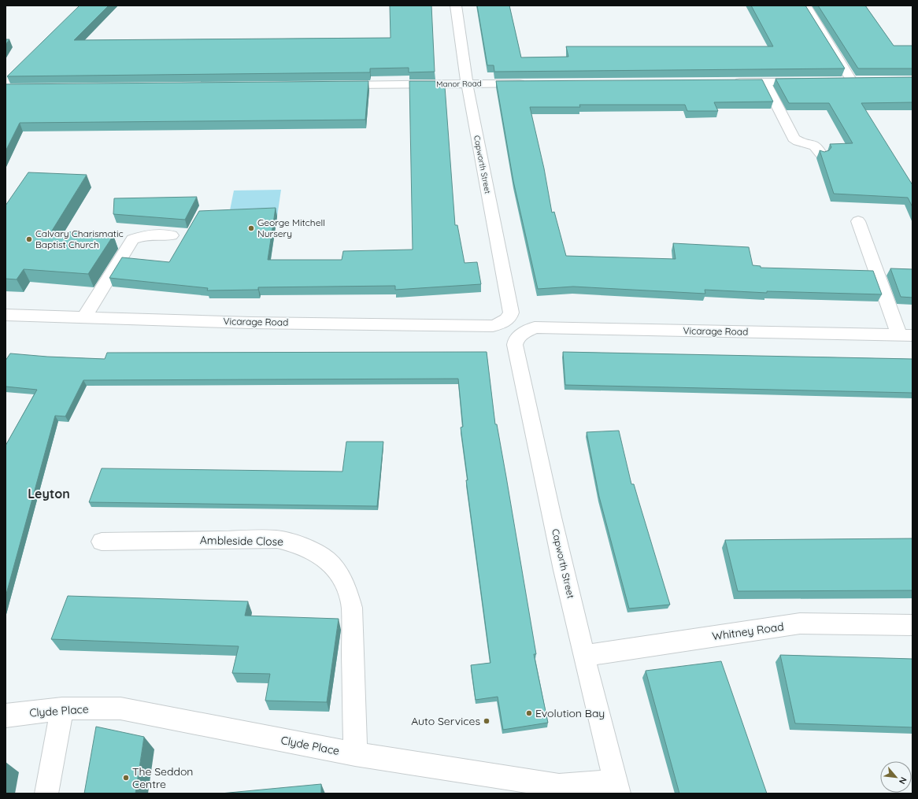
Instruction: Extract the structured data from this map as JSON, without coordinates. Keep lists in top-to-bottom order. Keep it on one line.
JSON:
{"streets":{"street":["Manor Road","Capworth Street","Vicarage Road","Ambleside Close","Whitney Road","Clyde Place"]},"crossings":[["Manor Road","Capworth Street"],["Capworth Street","Vicarage Road"],["Capworth Street","Whitney Road"],["Capworth Street","Clyde Place"],["Ambleside Close","Clyde Place"]],"districts":["Leyton"],"places":["George Mitchell Nursery","Calvary Charismatic Baptist Church","Evolution Bay","Auto Services","The Seddon Centre"],"north":"bottom right"}
